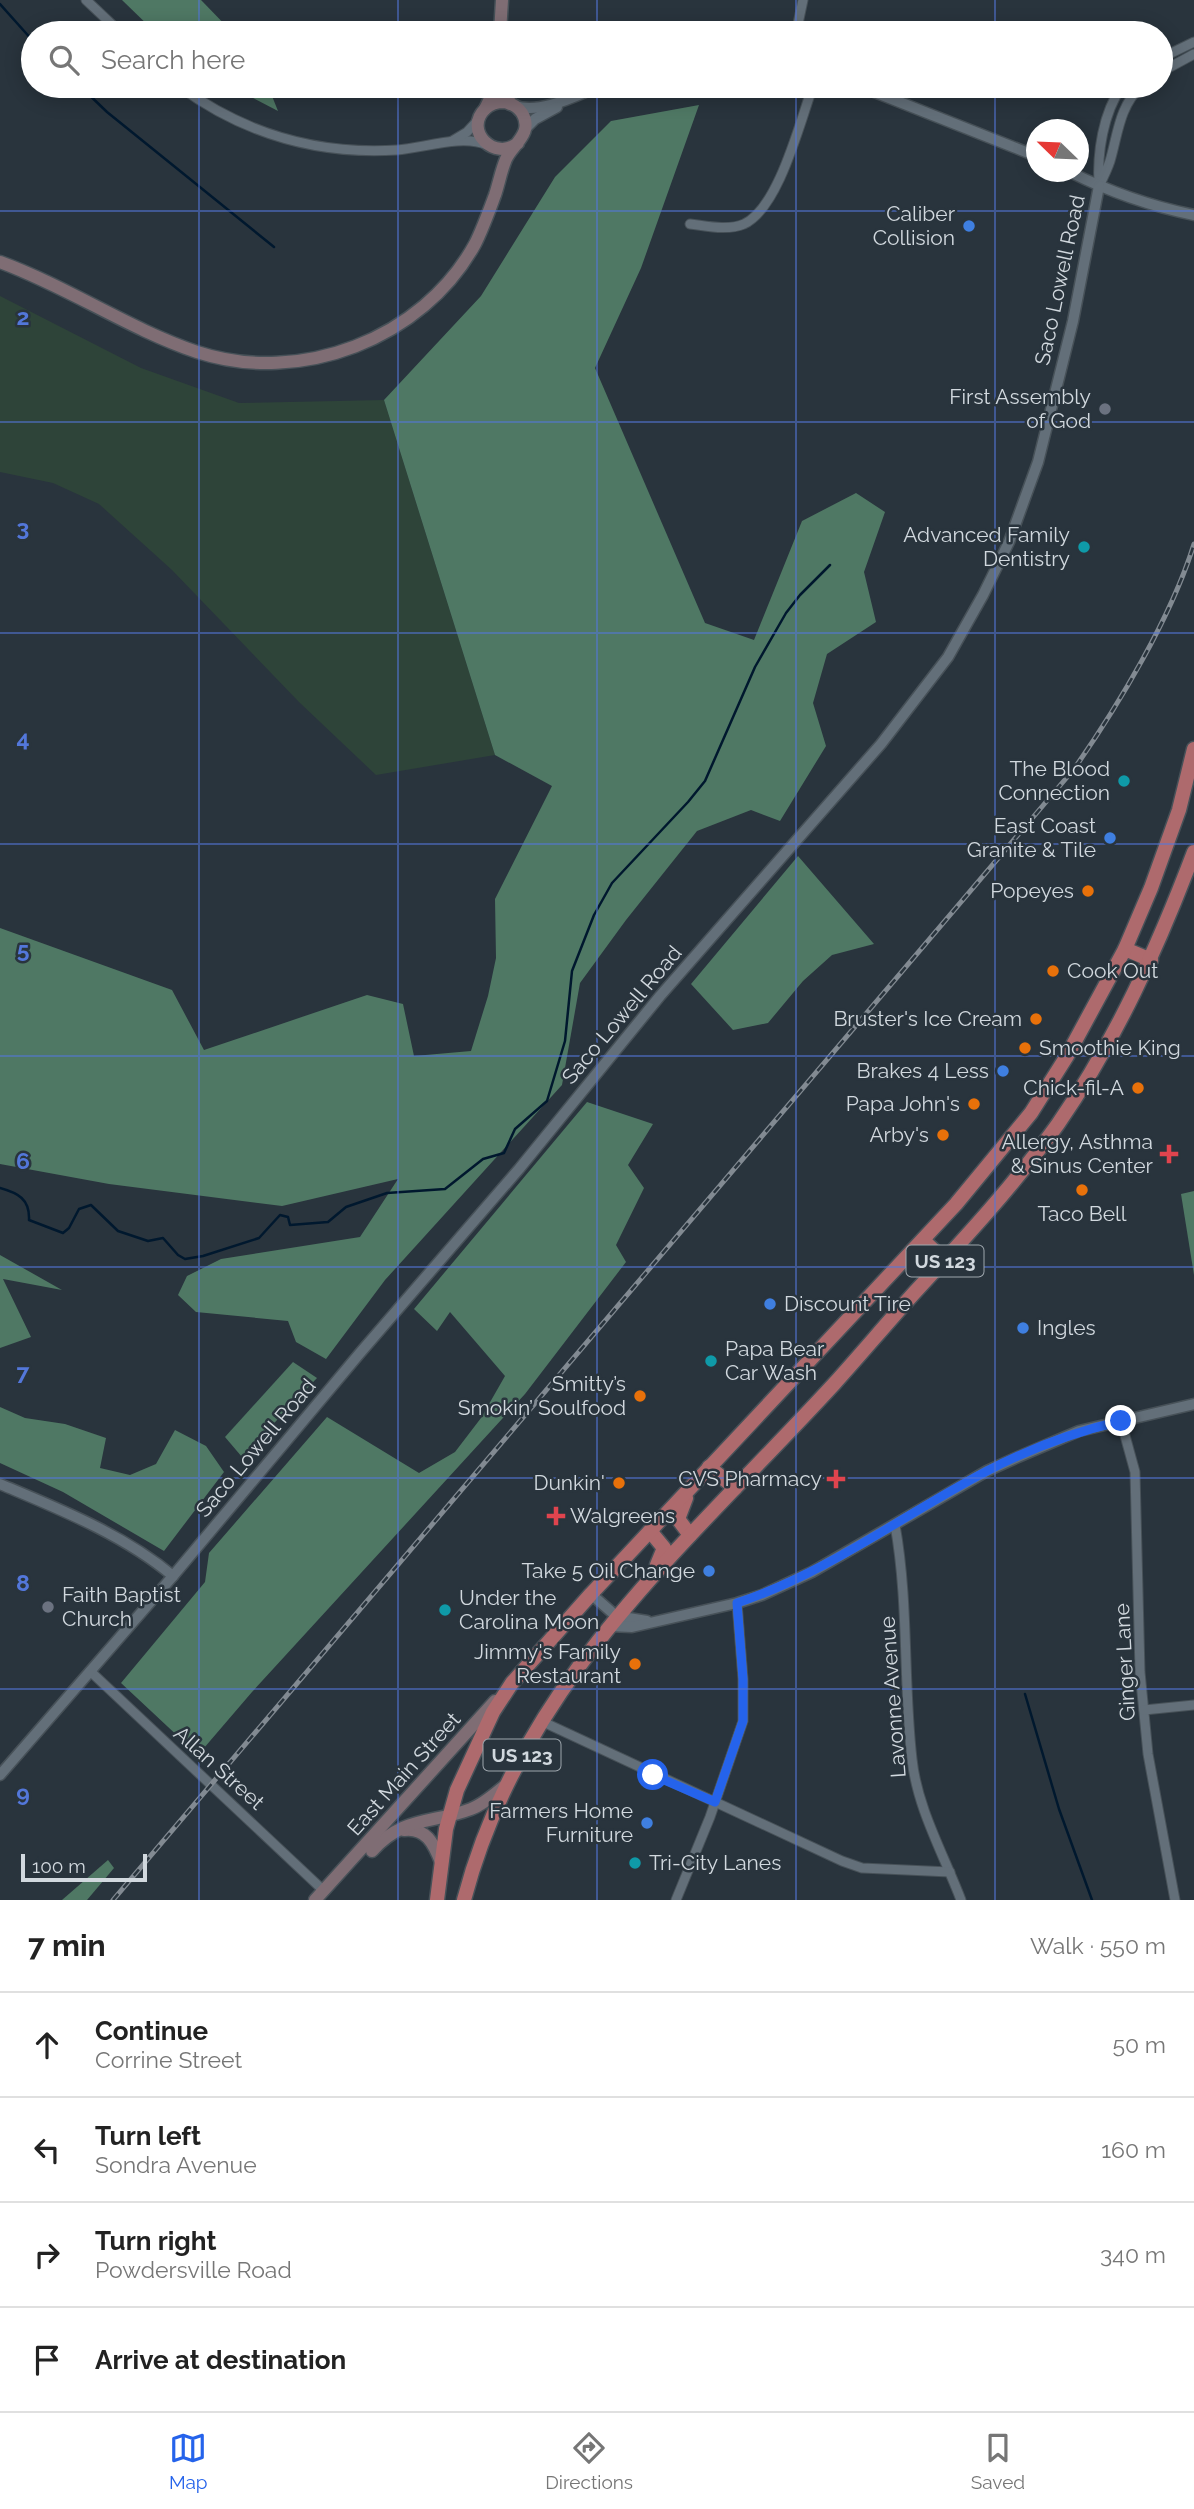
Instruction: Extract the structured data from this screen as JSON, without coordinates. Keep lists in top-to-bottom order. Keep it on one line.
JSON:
{"streets":{"highway":["US 123"],"main road":["East Main Street"],"street":["Saco Lowell Road","Ginger Lane","Lavonne Avenue","Allan Street"]},"crossings":[["Saco Lowell Road","Allan Street"],["US 123","East Main Street"],["Allan Street","East Main Street"]],"places":{"other":["Caliber Collision","First Assembly of God","Advanced Family Dentistry","The Blood Connection","East Coast Granite & Tile","Popeyes","Cook Out","Bruster's Ice Cream","Smoothie King","Brakes 4 Less","Chick-fil-A","Papa John's","Arby's","Taco Bell","Discount Tire","Ingles","Papa Bear Car Wash","Smitty’s Smokin’ Soulfood","Dunkin'","Take 5 Oil Change","Faith Baptist Church","Under the Carolina Moon","Jimmy's Family Restaurant","Farmers Home Furniture","Tri-City Lanes"],"health":["Allergy, Asthma & Sinus Center","CVS Pharmacy","Walgreens"]},"scale_bar":"100 m","north":"top left","page":{"search":"Search here","scale":"100 m","heading":["7 min","Walk · 550 m"],"list":[["Continue","Corrine Street","50 m"],["Turn left","Sondra Avenue","160 m"],["Turn right","Powdersville Road","340 m"],"Arrive at destination"],"nav":["Map","Directions","Saved"]},"grid":{"rows":["2","3","4","5","6","7","8","9"]}}
